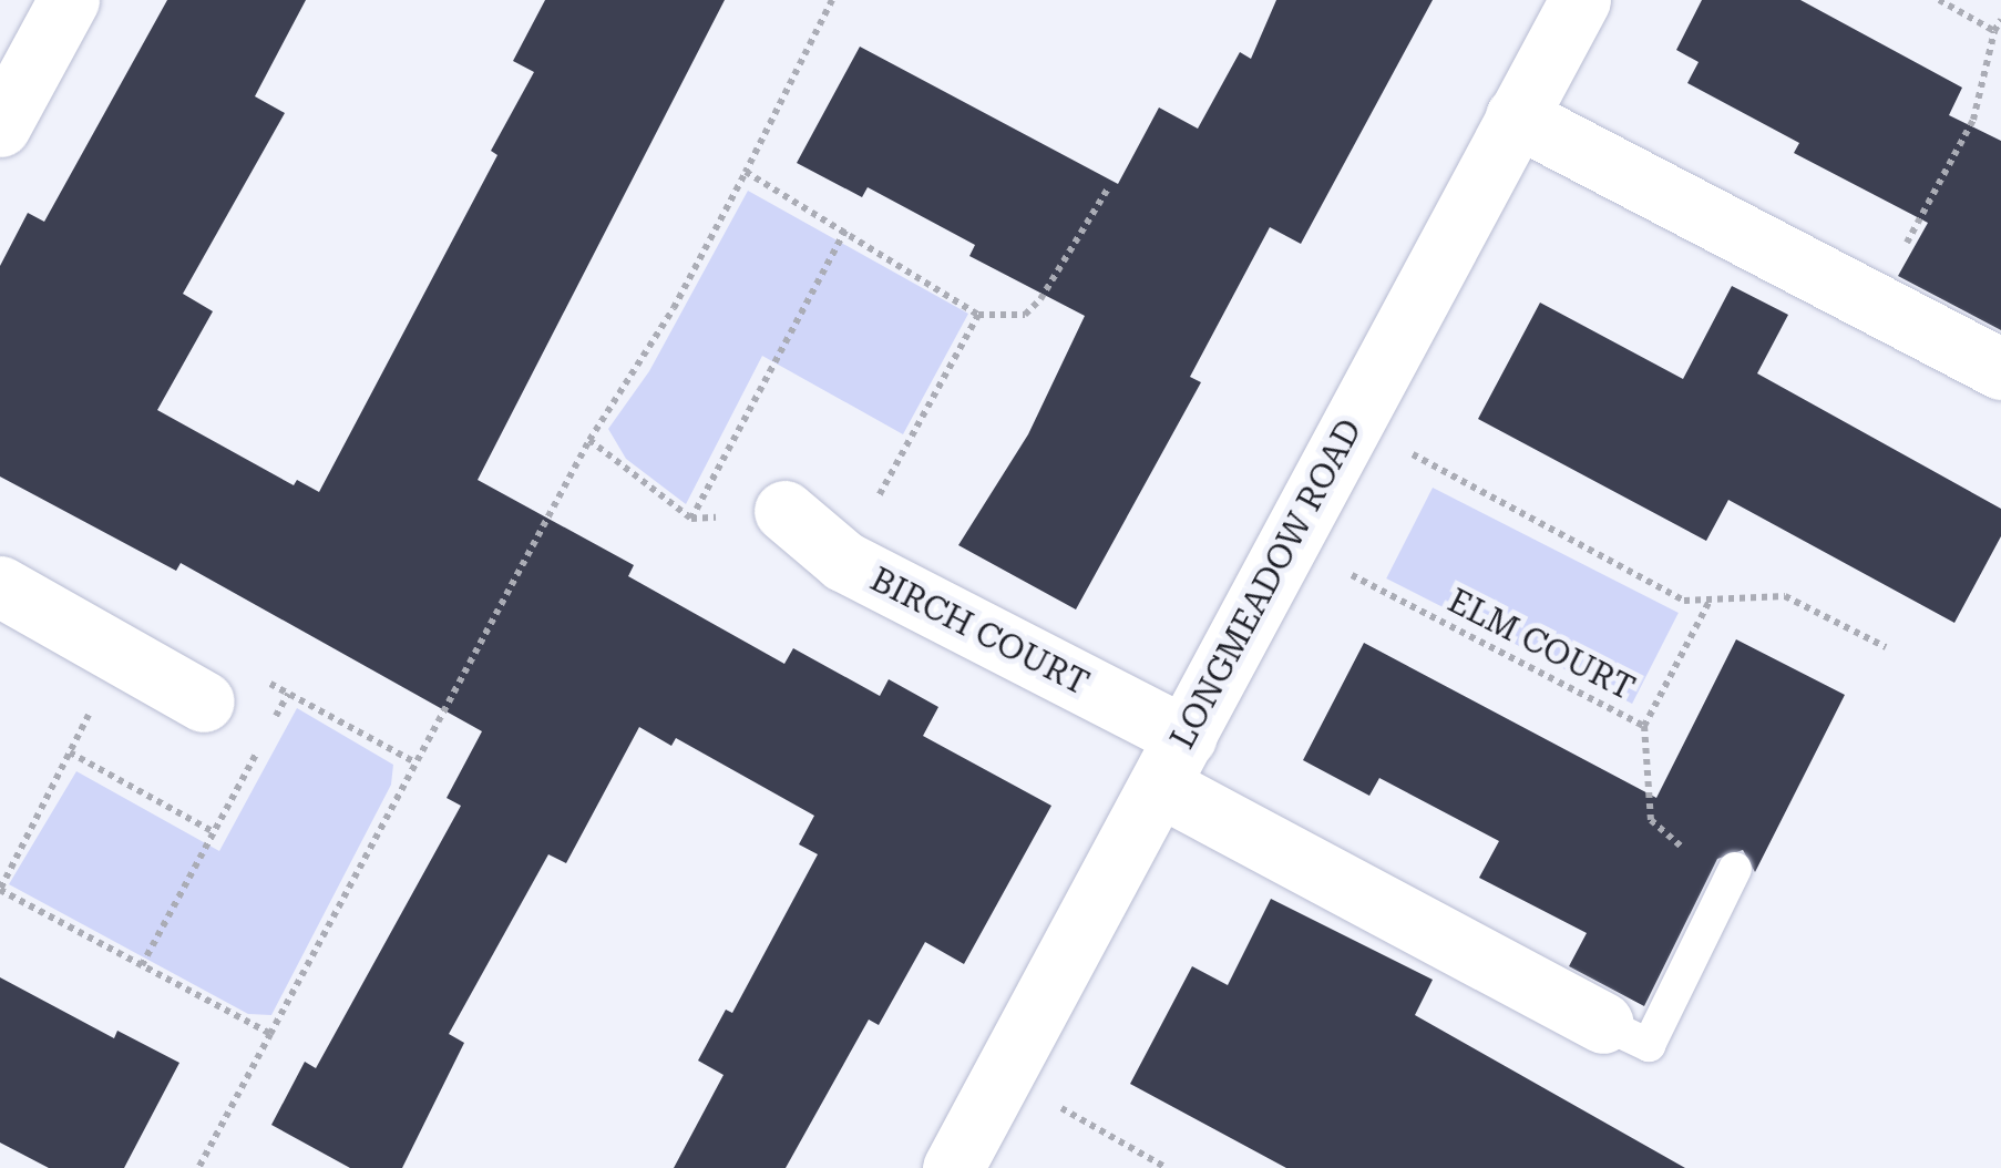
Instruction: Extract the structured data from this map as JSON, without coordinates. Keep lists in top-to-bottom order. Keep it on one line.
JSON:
{"streets":{"street":["LONGMEADOW ROAD","BIRCH COURT"],"path":["ELM COURT"]},"crossings":[["LONGMEADOW ROAD","BIRCH COURT"],["LONGMEADOW ROAD","ELM COURT"]]}
